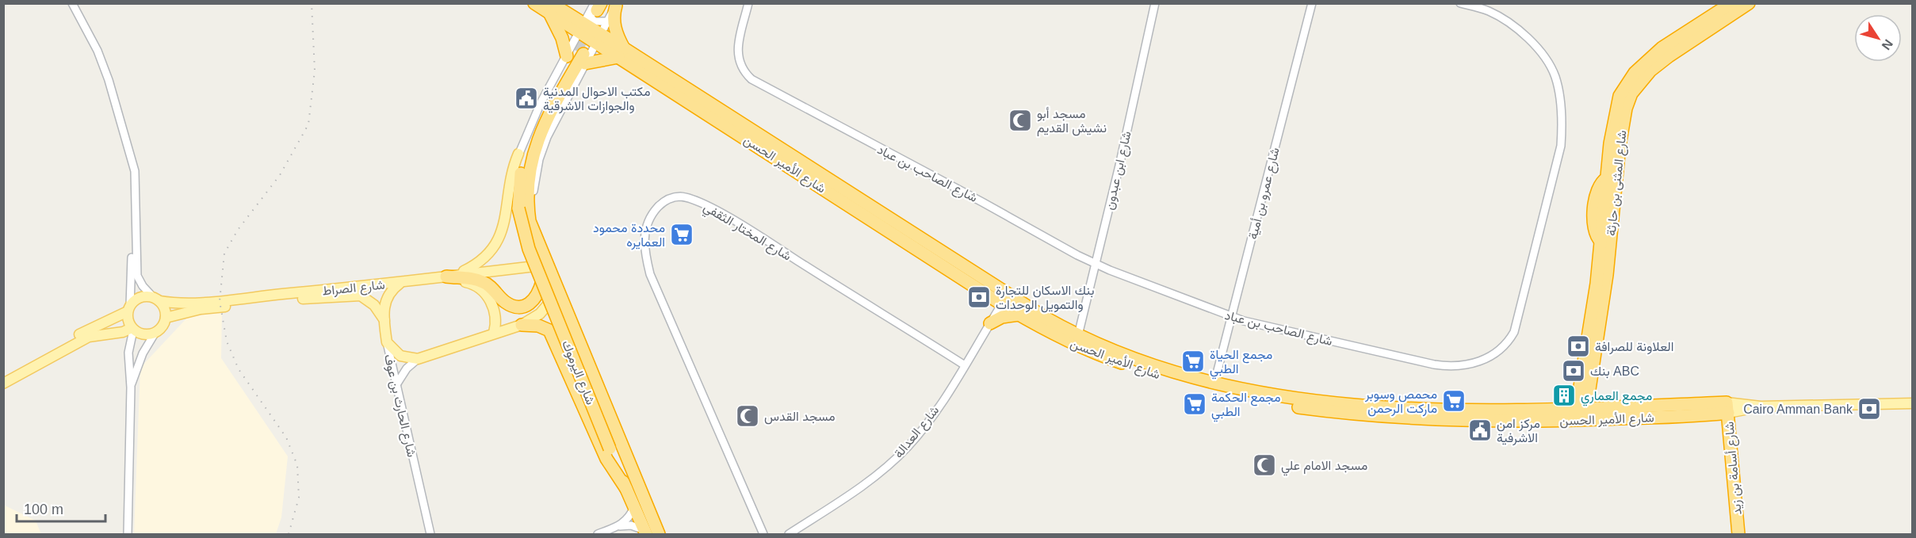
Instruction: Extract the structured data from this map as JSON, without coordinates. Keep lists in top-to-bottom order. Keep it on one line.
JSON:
{"streets":{"highway":["شارع الأمير الحسن","شارع المثنى بن حارثة","شارع اليرموك","شارع أسامة بن زيد"],"main road":["شارع الصراط","شارع الحارث بن عوف"],"street":["شارع ابن عبدون","شارع الصاحب بن عباد","شارع عمرو بن أمية","شارع المختار الثقفي","شارع العدالة"]},"crossings":[["شارع الأمير الحسن","شارع ابن عبدون"],["شارع الأمير الحسن","شارع المثنى بن حارثة"],["شارع الأمير الحسن","شارع عمرو بن أمية"],["شارع الأمير الحسن","شارع اليرموك"],["شارع الأمير الحسن","شارع العدالة"],["شارع الأمير الحسن","شارع أسامة بن زيد"],["شارع ابن عبدون","شارع الصاحب بن عباد"],["شارع الصاحب بن عباد","شارع عمرو بن أمية"],["شارع المختار الثقفي","شارع العدالة"],["شارع الصراط","شارع اليرموك"],["شارع الصراط","شارع الحارث بن عوف"]],"places":{"public building":["مكتب الاحوال المدنية والجوازات الاشرقية","مركز امن الاشرفية"],"mosque":["مسجد أبو نشيش القديم","مسجد القدس","مسجد الامام علي"],"supermarket":["محددة محمود العمايره","مجمع الحياة الطبي","محمص وسوبر ماركت الرحمن","مجمع الحكمة الطبي"],"bank":["بنك الاسكان للتجارة والتمويل الوحدات","العلاونة للصرافة","بنك ABC","Cairo Amman Bank"],"building":["مجمع العماري"]},"scale_bar":"100 m","north":"bottom right"}
